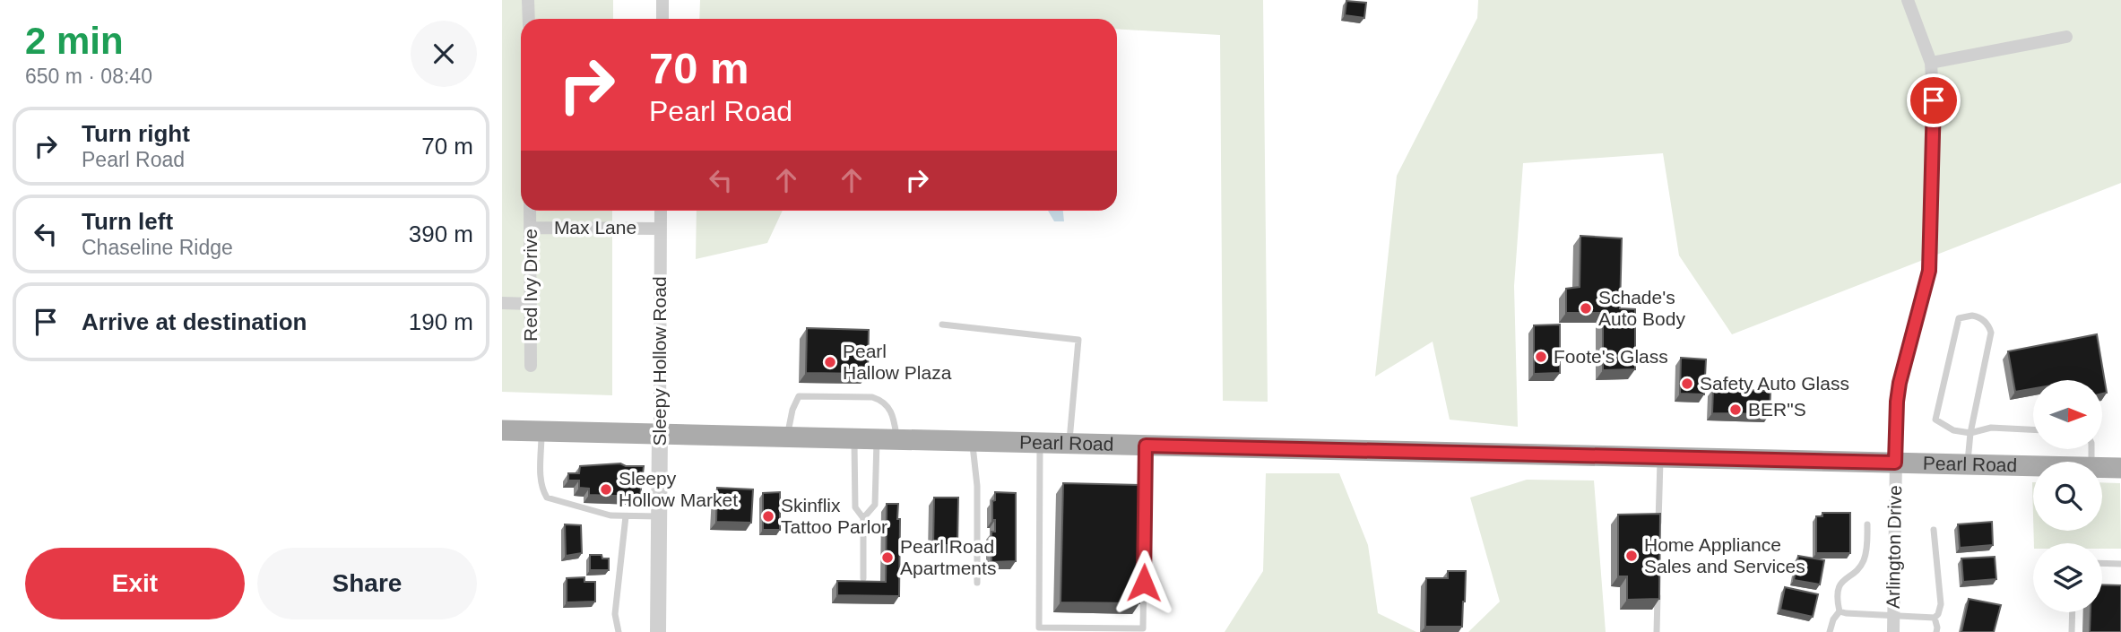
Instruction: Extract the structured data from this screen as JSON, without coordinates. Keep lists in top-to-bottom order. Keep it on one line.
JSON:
{"streets":{"main road":["Pearl Road"],"street":["Max Lane","Red Ivy Drive","Sleepy Hollow Road","Arlington Drive"]},"crossings":[["Max Lane","Red Ivy Drive"],["Max Lane","Sleepy Hollow Road"],["Sleepy Hollow Road","Pearl Road"],["Pearl Road","Arlington Drive"]],"places":["Schade's Auto Body","Foote's Glass","Pearl Hallow Plaza","Safety Auto Glass","BER\"S","Sleepy Hollow Market","Skinflix Tattoo Parlor","Home Appliance Sales and Services","Pearl Road Apartments"],"north":"right","page":{"heading":["2 min","650 m · 08:40"],"turn":["70 m","Pearl Road"],"list":[{"name":"Turn right","note":"Pearl Road","value":"70 m"},{"name":"Turn left","note":"Chaseline Ridge","value":"390 m"},{"name":"Arrive at destination","value":"190 m"}],"buttons":["Exit","Share"]}}
